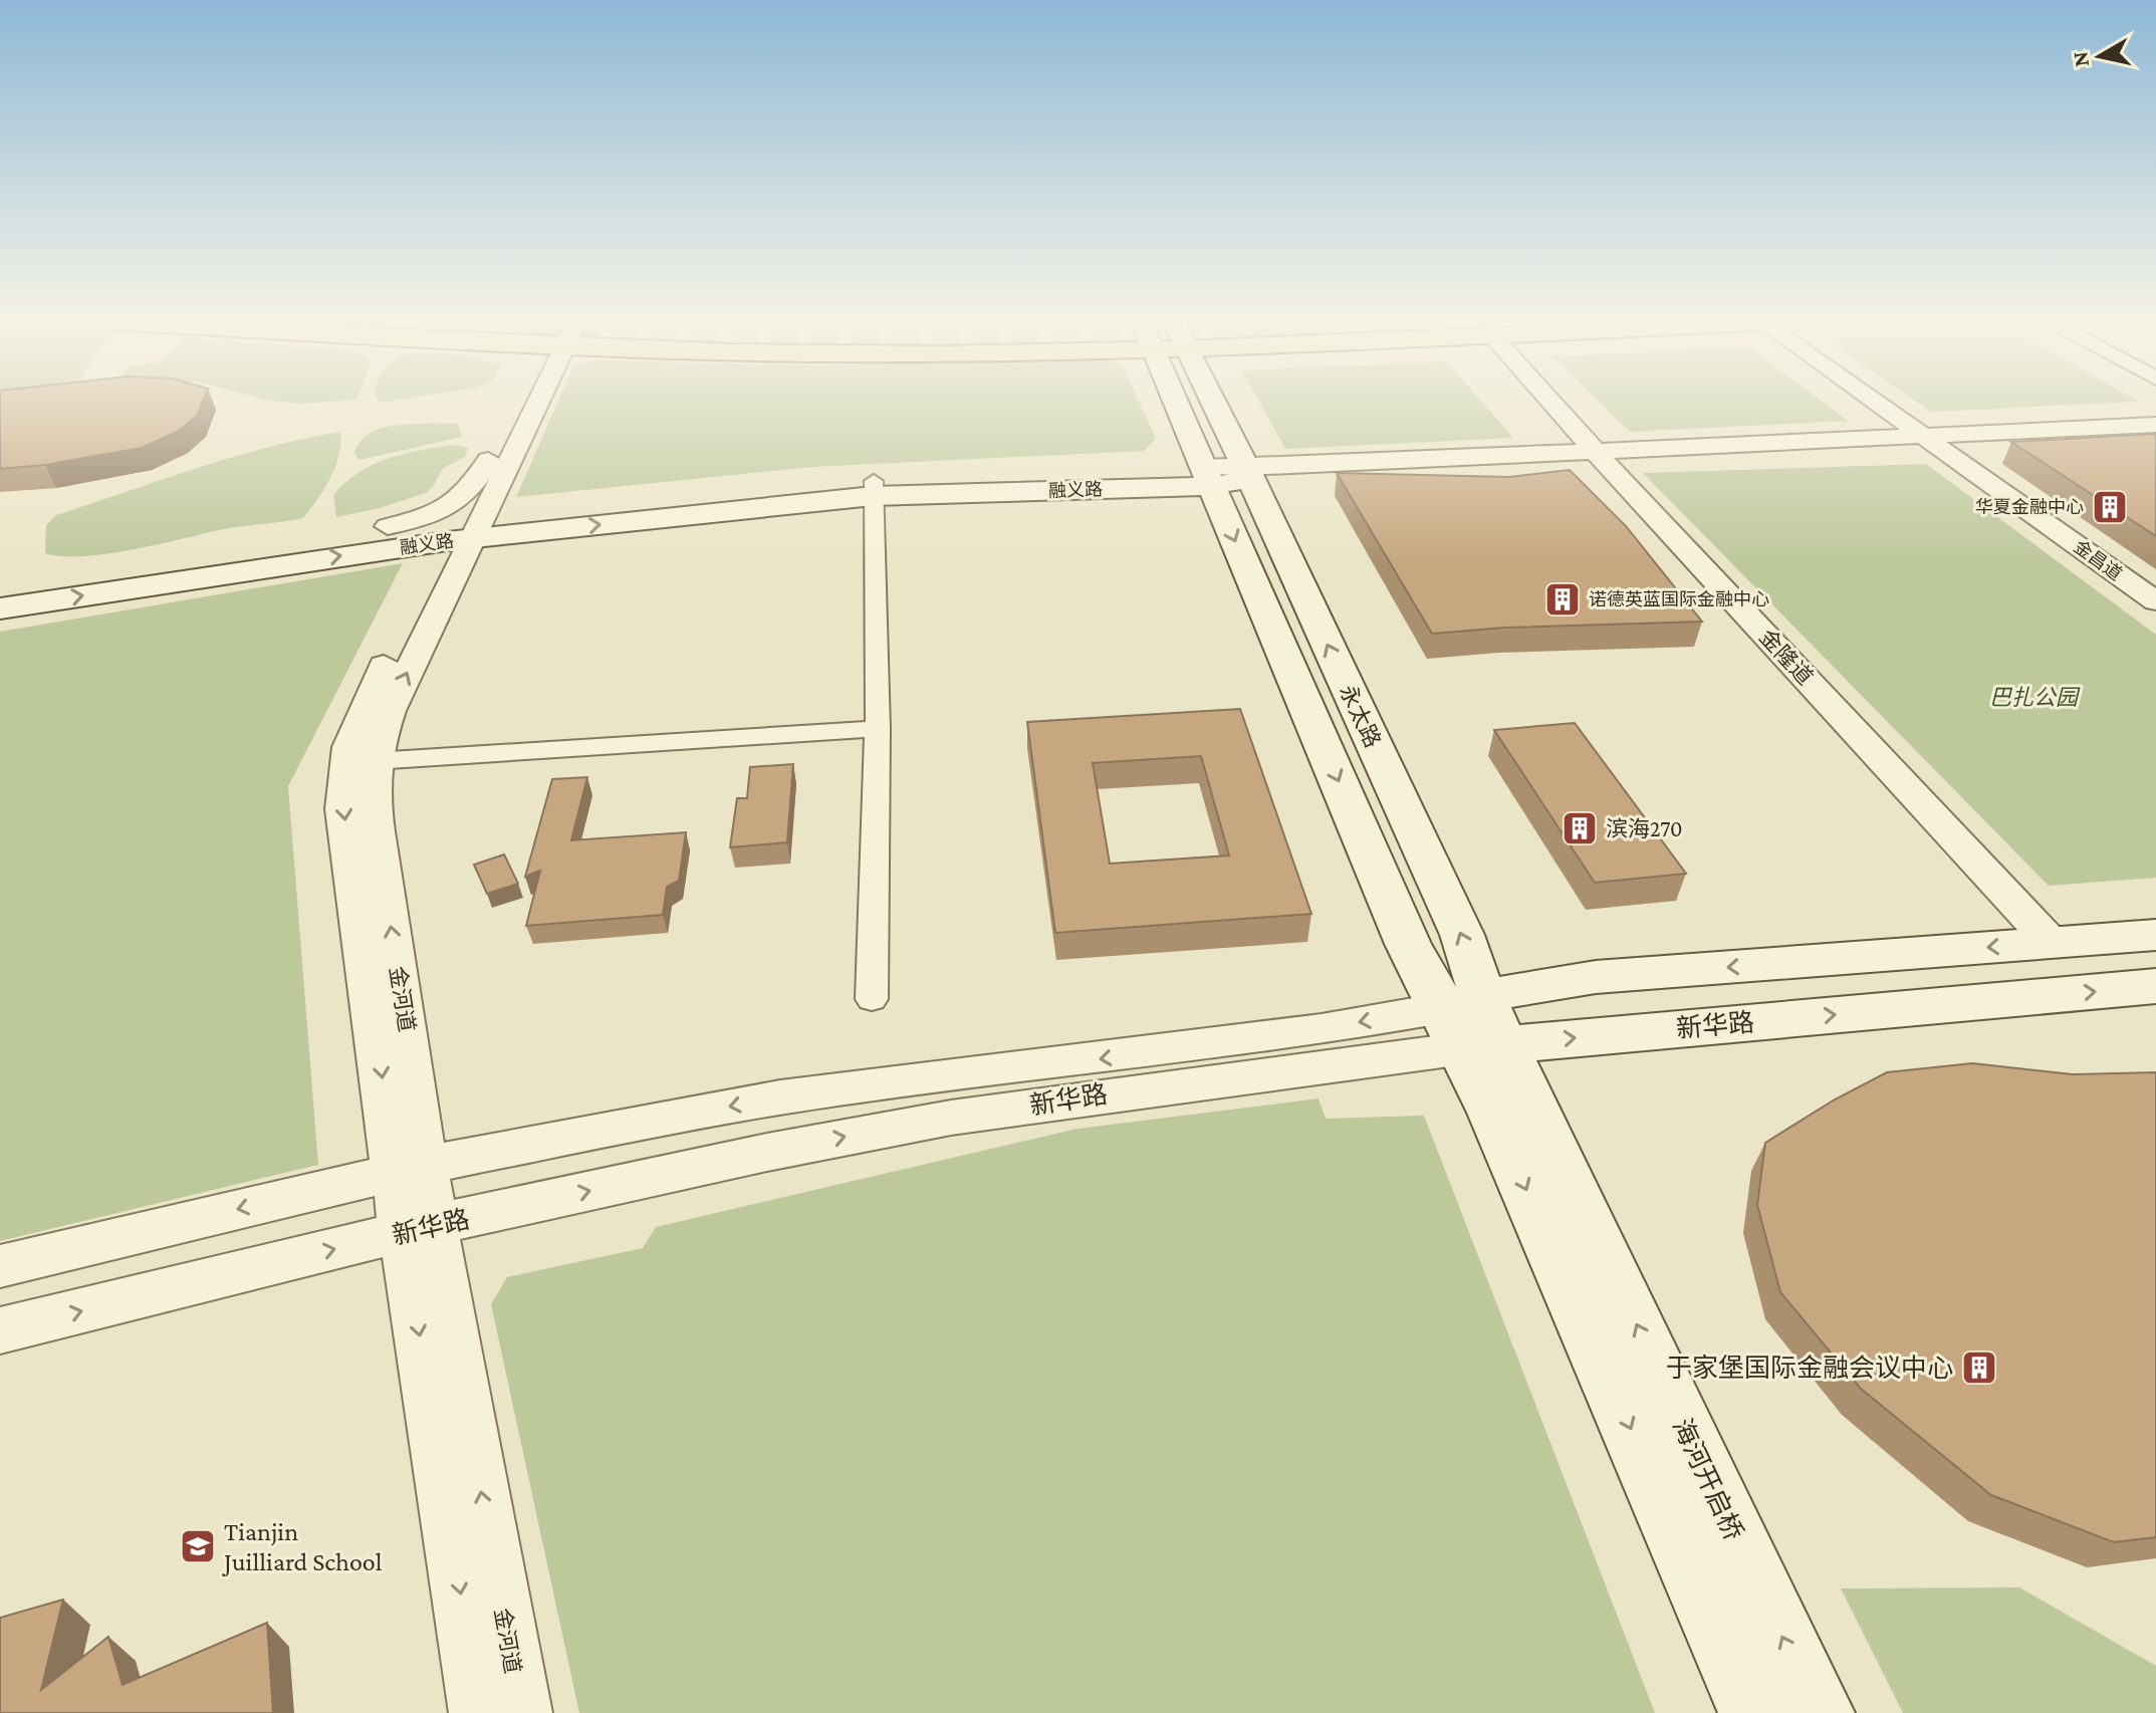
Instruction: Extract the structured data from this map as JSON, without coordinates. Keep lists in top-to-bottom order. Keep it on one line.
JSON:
{"streets":{"main road":["融义路","永太路","新华路","海河开启桥"],"street":["金昌道","金隆道","金河道"]},"crossings":[["融义路","金昌道"],["融义路","金隆道"],["融义路","永太路"],["融义路","金河道"],["金隆道","新华路"],["永太路","新华路"],["永太路","海河开启桥"],["金河道","新华路"]],"parks":["巴扎公园"],"places":{"building":["华夏金融中心","诺德英蓝国际金融中心","滨海270","于家堡国际金融会议中心"],"school or university":["Tianjin Juilliard School"]},"north":"left"}
